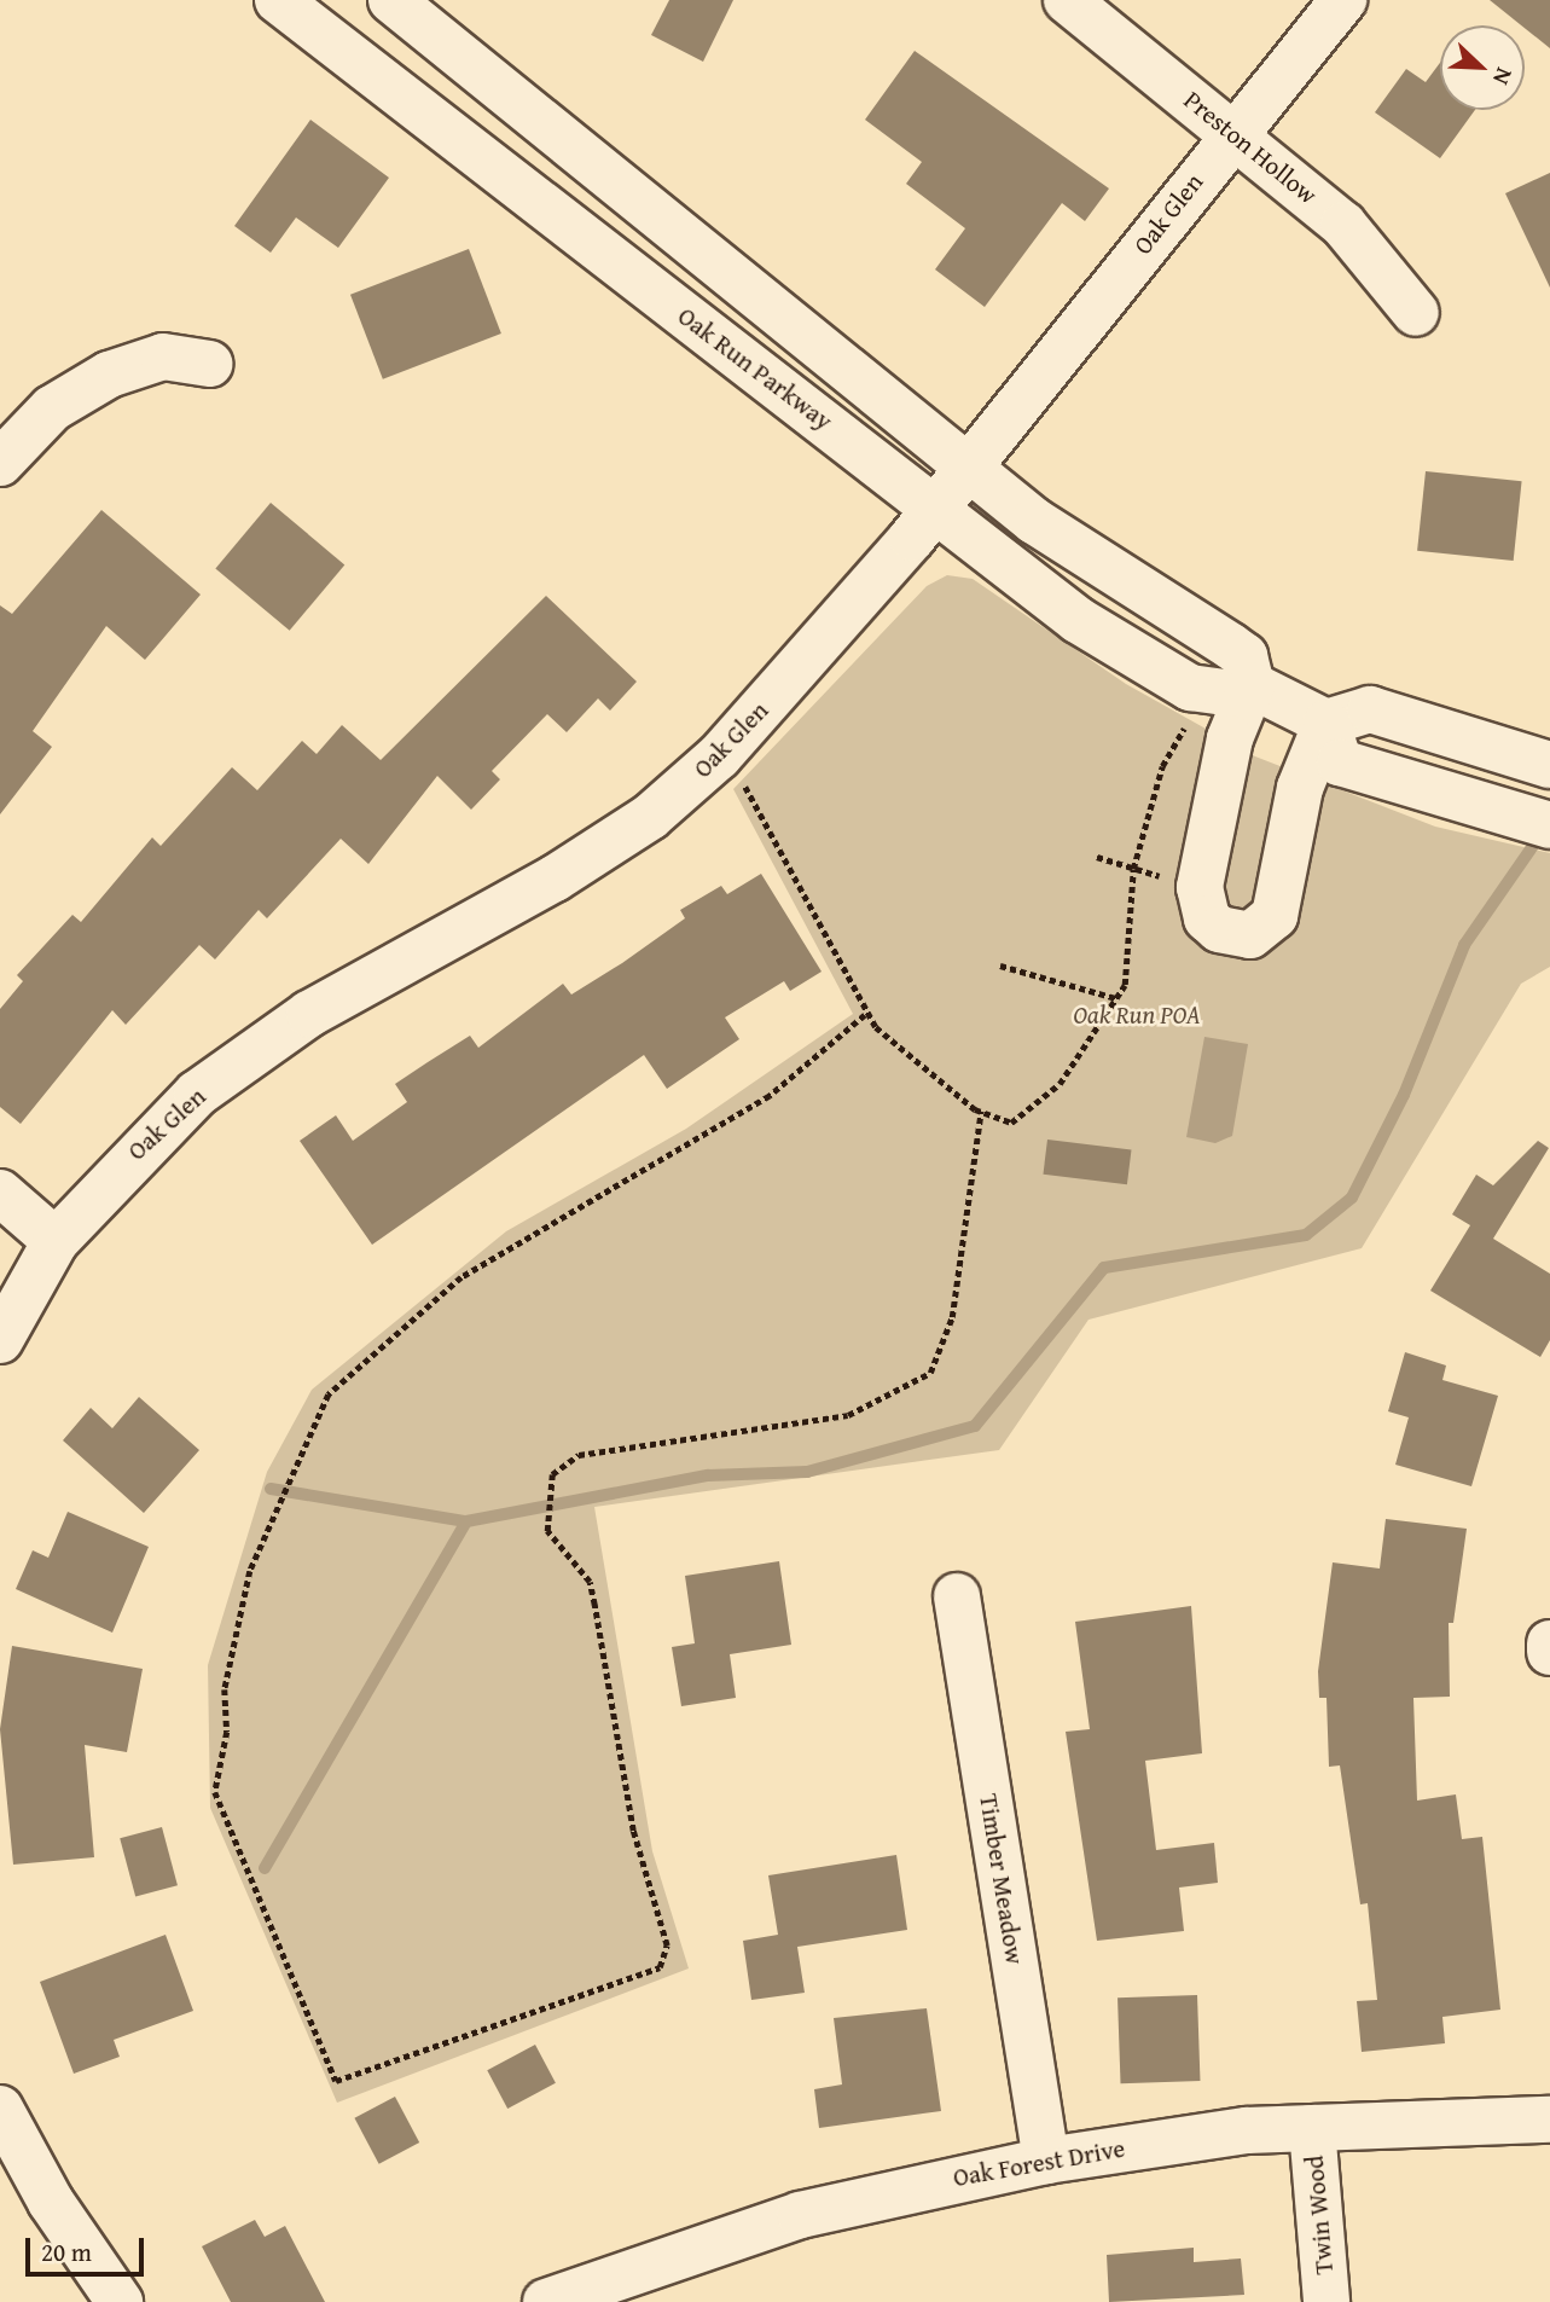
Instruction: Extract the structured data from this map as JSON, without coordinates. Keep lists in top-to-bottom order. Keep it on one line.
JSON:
{"streets":{"street":["Preston Hollow","Oak Glen","Oak Run Parkway","Timber Meadow","Oak Forest Drive","Twin Wood"]},"crossings":[["Preston Hollow","Oak Glen"],["Oak Glen","Oak Run Parkway"],["Timber Meadow","Oak Forest Drive"],["Oak Forest Drive","Twin Wood"]],"parks":["Oak Run POA"],"scale_bar":"20 m","north":"bottom right"}
